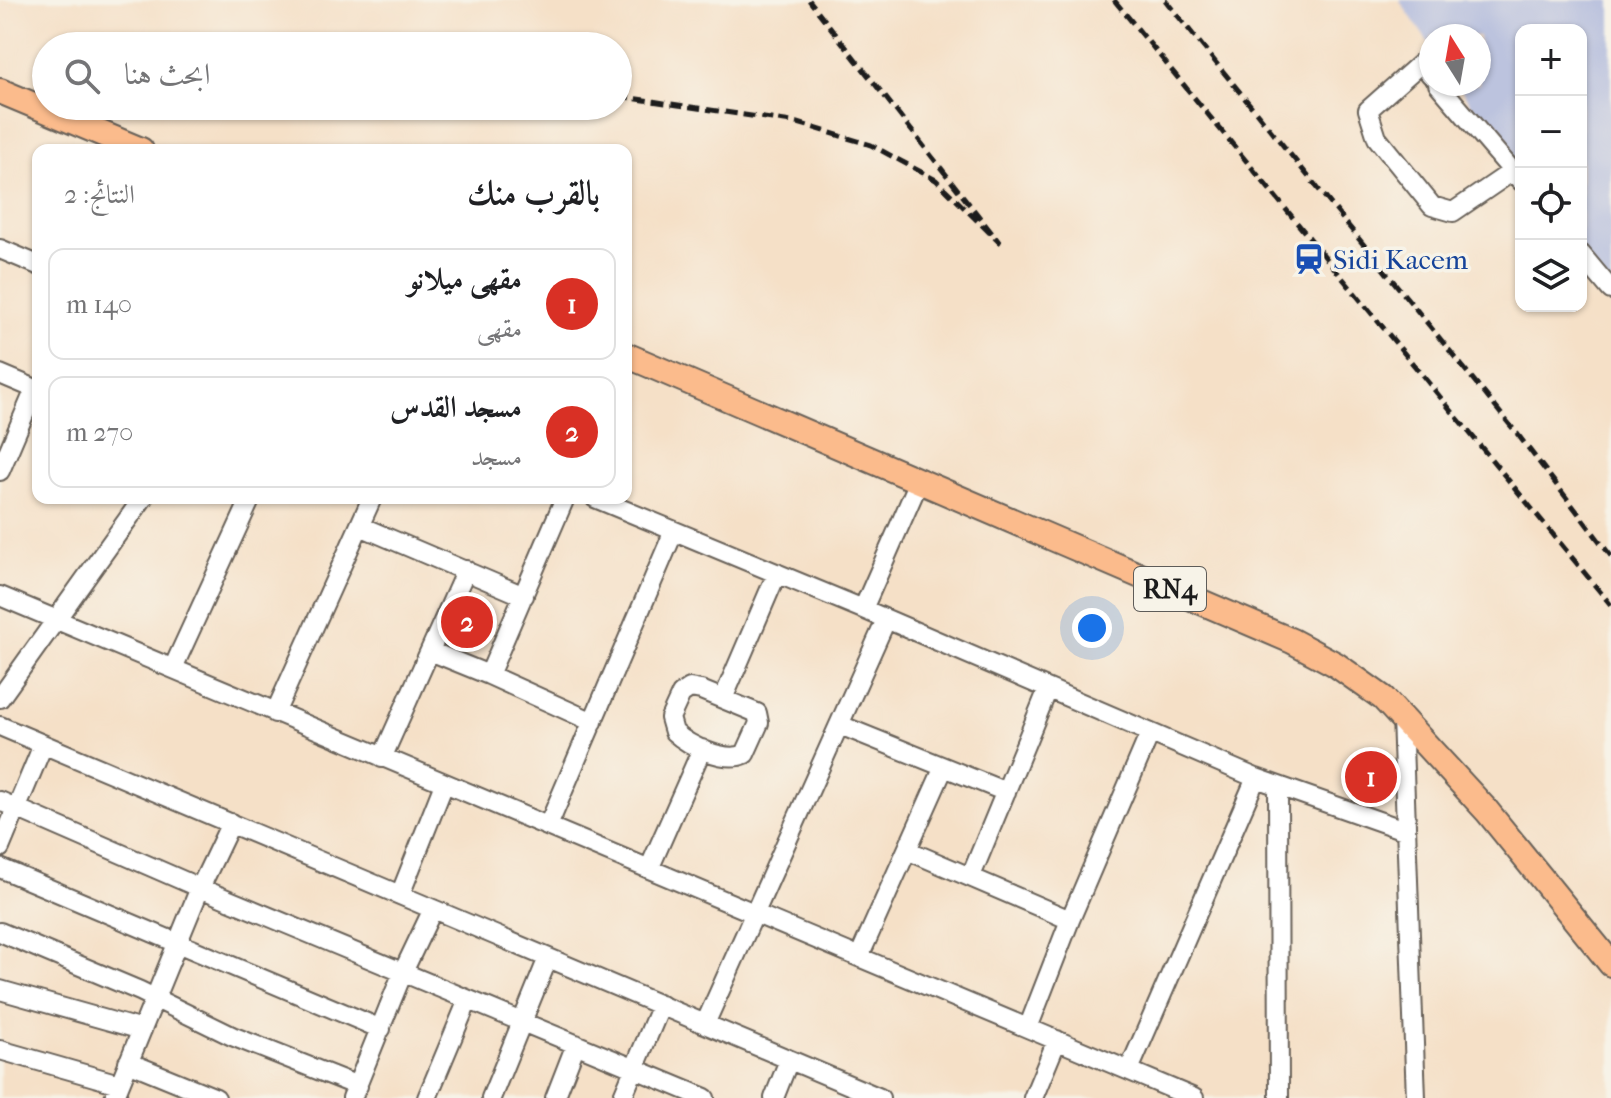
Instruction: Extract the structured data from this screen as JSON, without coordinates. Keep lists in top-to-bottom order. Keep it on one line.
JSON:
{"streets":{"main road":["RN4"]},"places":{"station":["Sidi Kacem"]},"north":"top","page":{"map_buttons":["+","−"],"search":"ابحث هنا","heading":["بالقرب منك","النتائج: 2"],"list":[{"mark":"1","name":"مقهى ميلانو","note":"مقهى","value":"140 m"},{"mark":"2","name":"مسجد القدس","note":"مسجد","value":"270 m"}],"pins":["2","1"]}}
